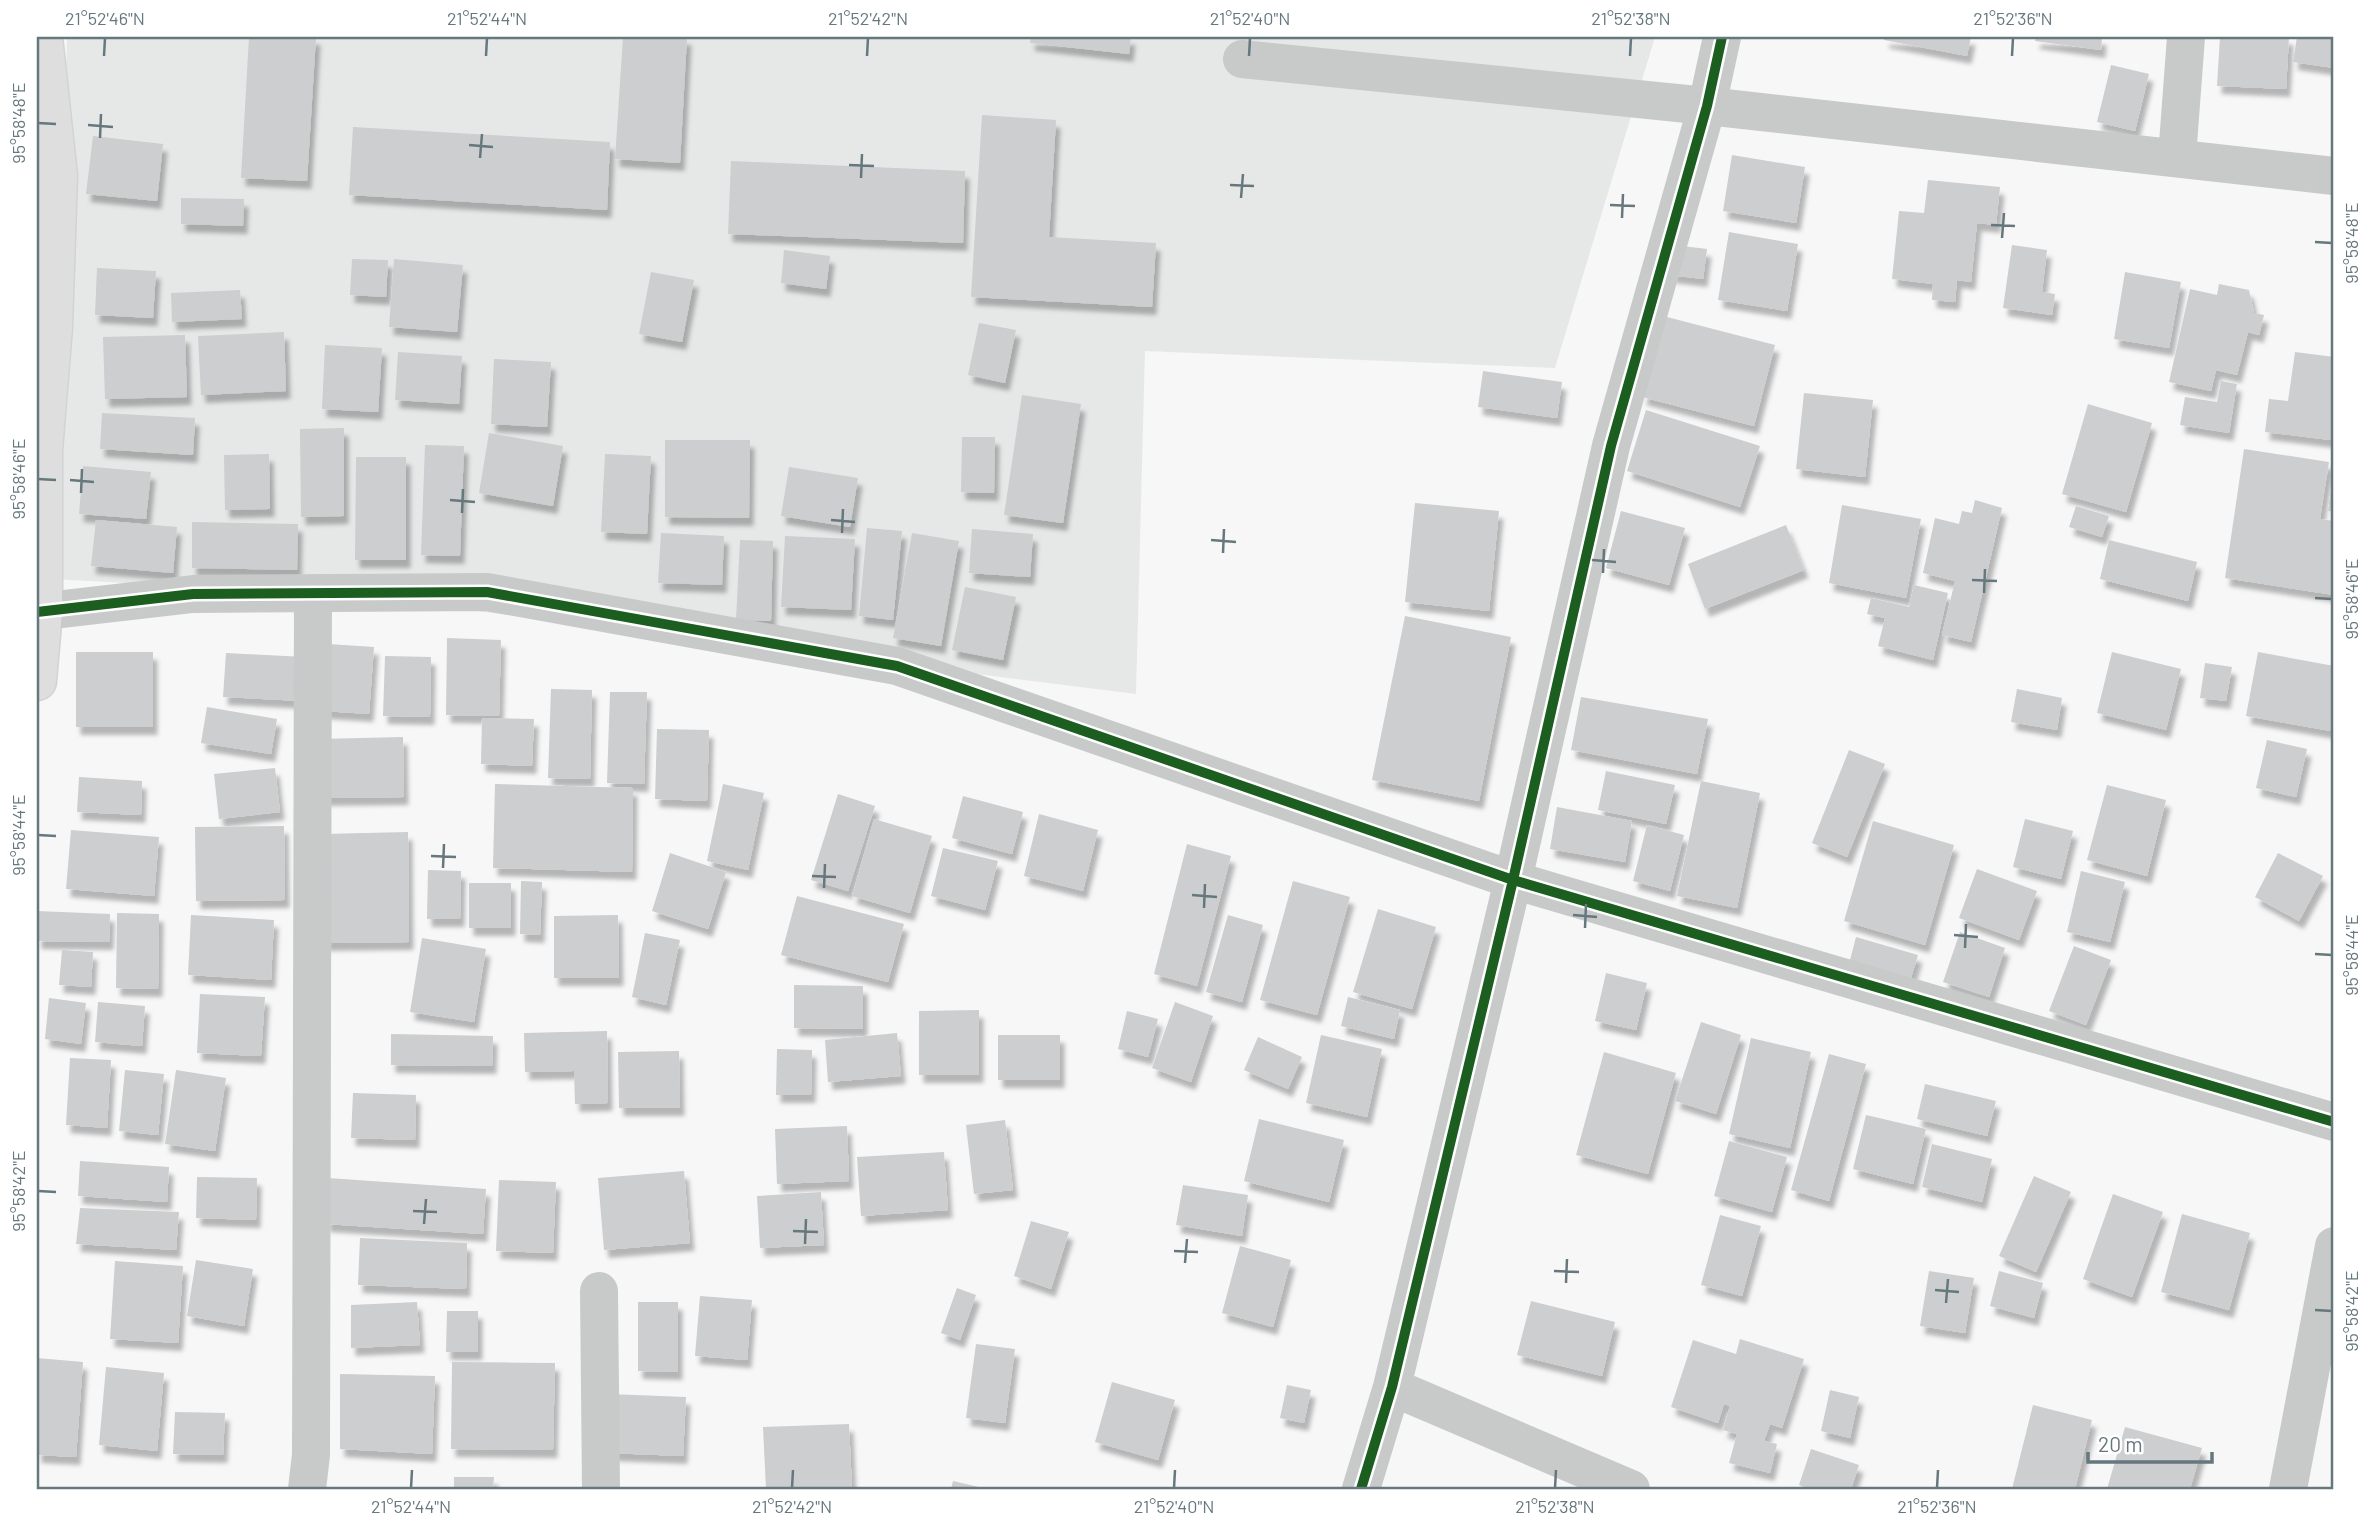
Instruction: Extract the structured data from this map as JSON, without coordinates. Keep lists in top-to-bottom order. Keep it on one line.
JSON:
{"scale_bar":"20 m","coordinates":["21°52'46\"N","21°52'44\"N","21°52'42\"N","21°52'40\"N","21°52'38\"N","21°52'36\"N","95°58'48\"E","95°58'46\"E","95°58'44\"E","95°58'42\"E"]}
